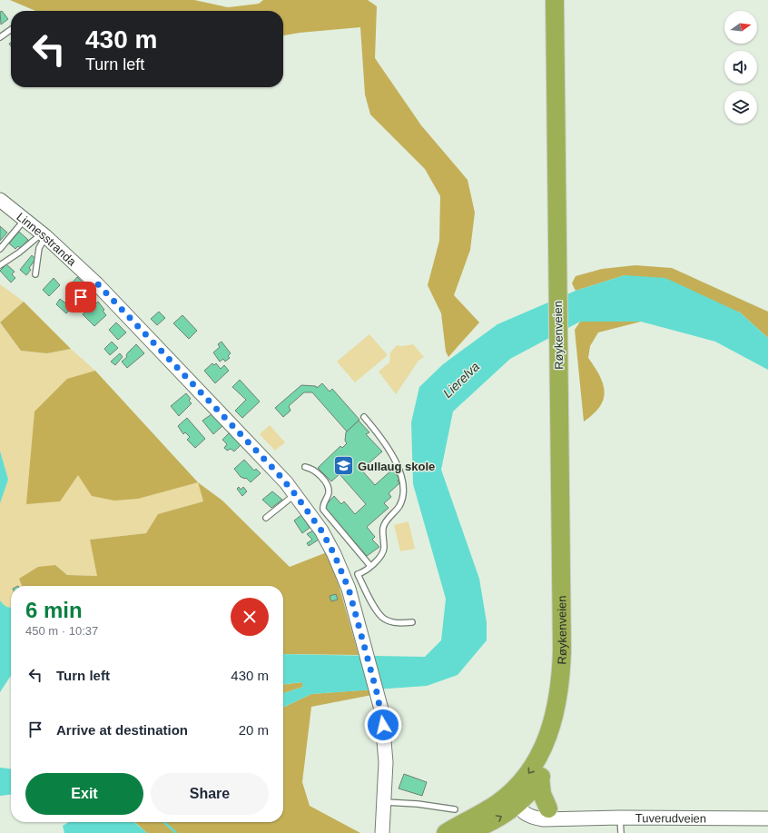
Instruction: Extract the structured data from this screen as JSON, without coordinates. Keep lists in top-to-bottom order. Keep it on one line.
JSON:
{"streets":{"highway":["Røykenveien"],"street":["Linnesstranda","Tuverudveien"]},"crossings":[["Røykenveien","Tuverudveien"]],"water":["Lierelva"],"places":{"school or university":["Gullaug skole"]},"north":"right","page":{"turn":["430 m","Turn left"],"heading":["6 min","450 m · 10:37"],"list":[{"name":"Turn left","value":"430 m"},{"name":"Arrive at destination","value":"20 m"}],"buttons":["Exit","Share"]}}
